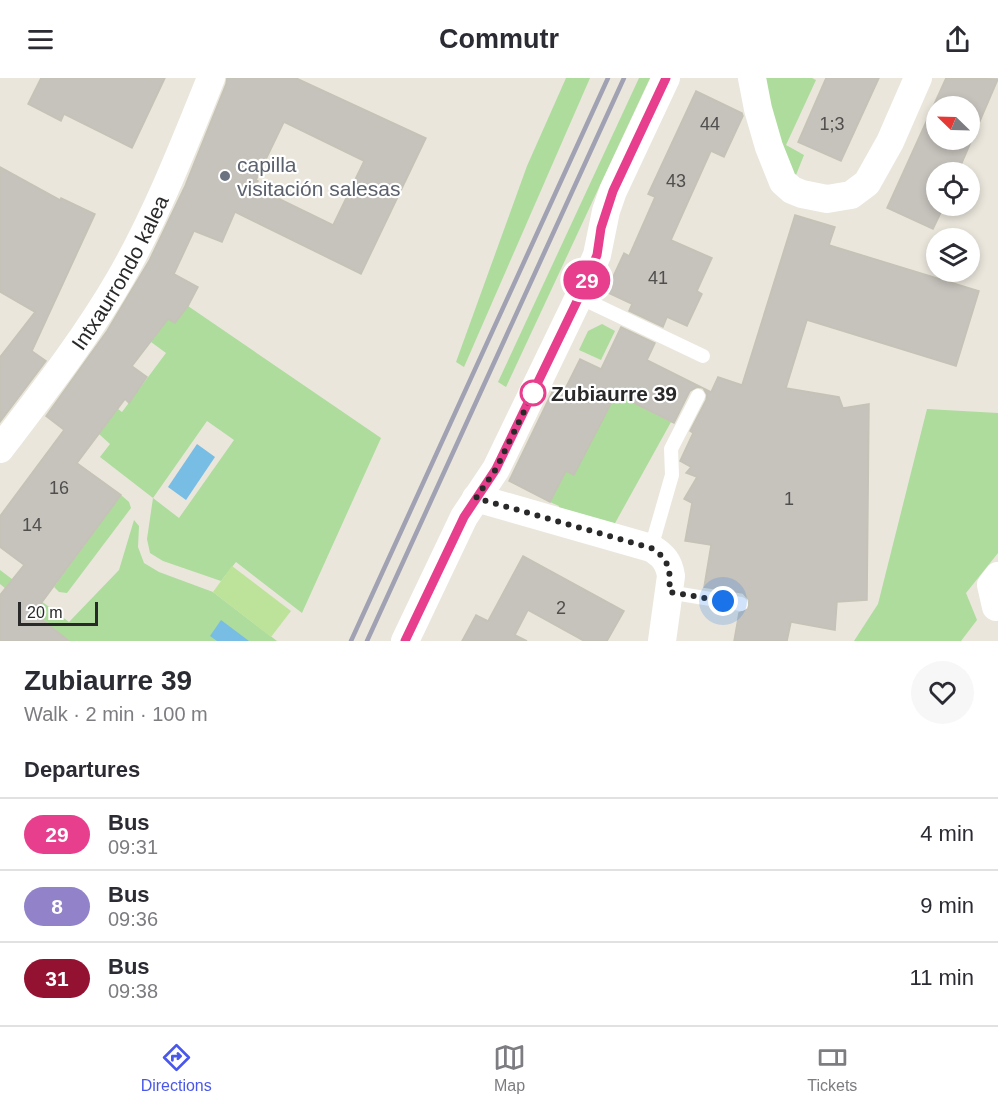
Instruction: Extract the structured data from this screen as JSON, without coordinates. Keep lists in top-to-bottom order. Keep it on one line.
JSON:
{"streets":{"street":["Intxaurrondo kalea"]},"places":["capilla visitación salesas","Zubiaurre 39"],"lines":["bus line 29"],"house_numbers":["44","1;3","43","41","16","1","14","2"],"scale_bar":"20 m","north":"top left","page":{"header":"Commutr","on_map":"29","scale":"20 m","heading":[["Zubiaurre 39","Walk · 2 min · 100 m"],"Departures"],"list":[{"mark":"29","name":"Bus","note":"09:31","value":"4 min"},{"mark":"8","name":"Bus","note":"09:36","value":"9 min"},{"mark":"31","name":"Bus","note":"09:38","value":"11 min"}],"tabs":["Directions","Map","Tickets"]}}
